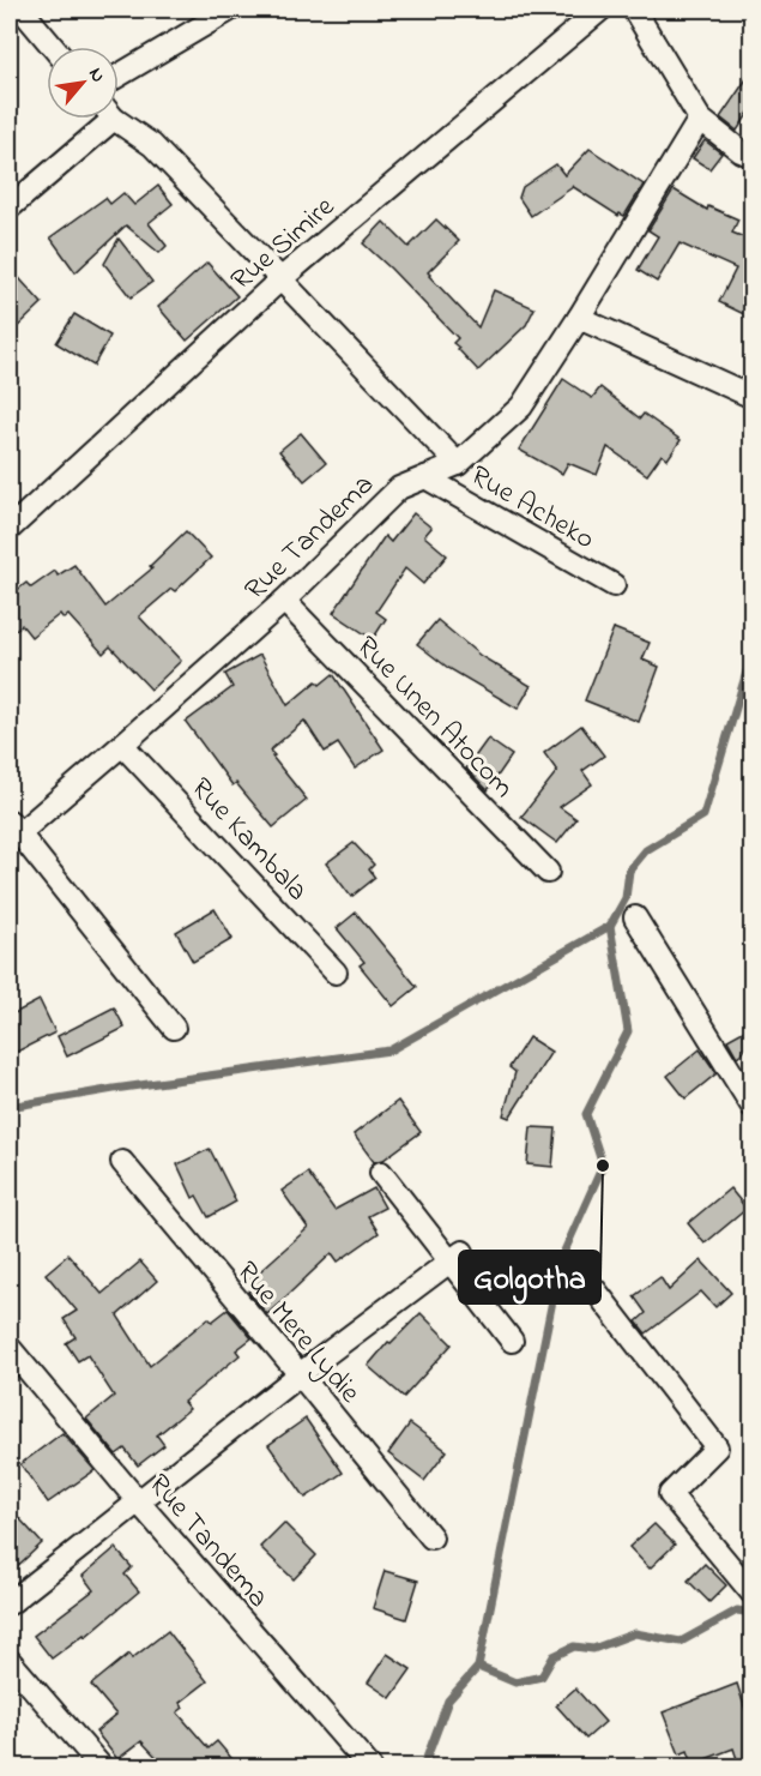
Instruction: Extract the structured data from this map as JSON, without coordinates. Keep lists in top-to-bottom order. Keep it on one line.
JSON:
{"streets":{"street":["Rue Simire","Rue Acheko","Rue Tandema","Rue Unen Atocom","Rue Kambala","Rue Mere Lydie"]},"crossings":[["Rue Acheko","Rue Tandema"],["Rue Tandema","Rue Unen Atocom"],["Rue Tandema","Rue Kambala"]],"places":["Golgotha"],"north":"top right"}
